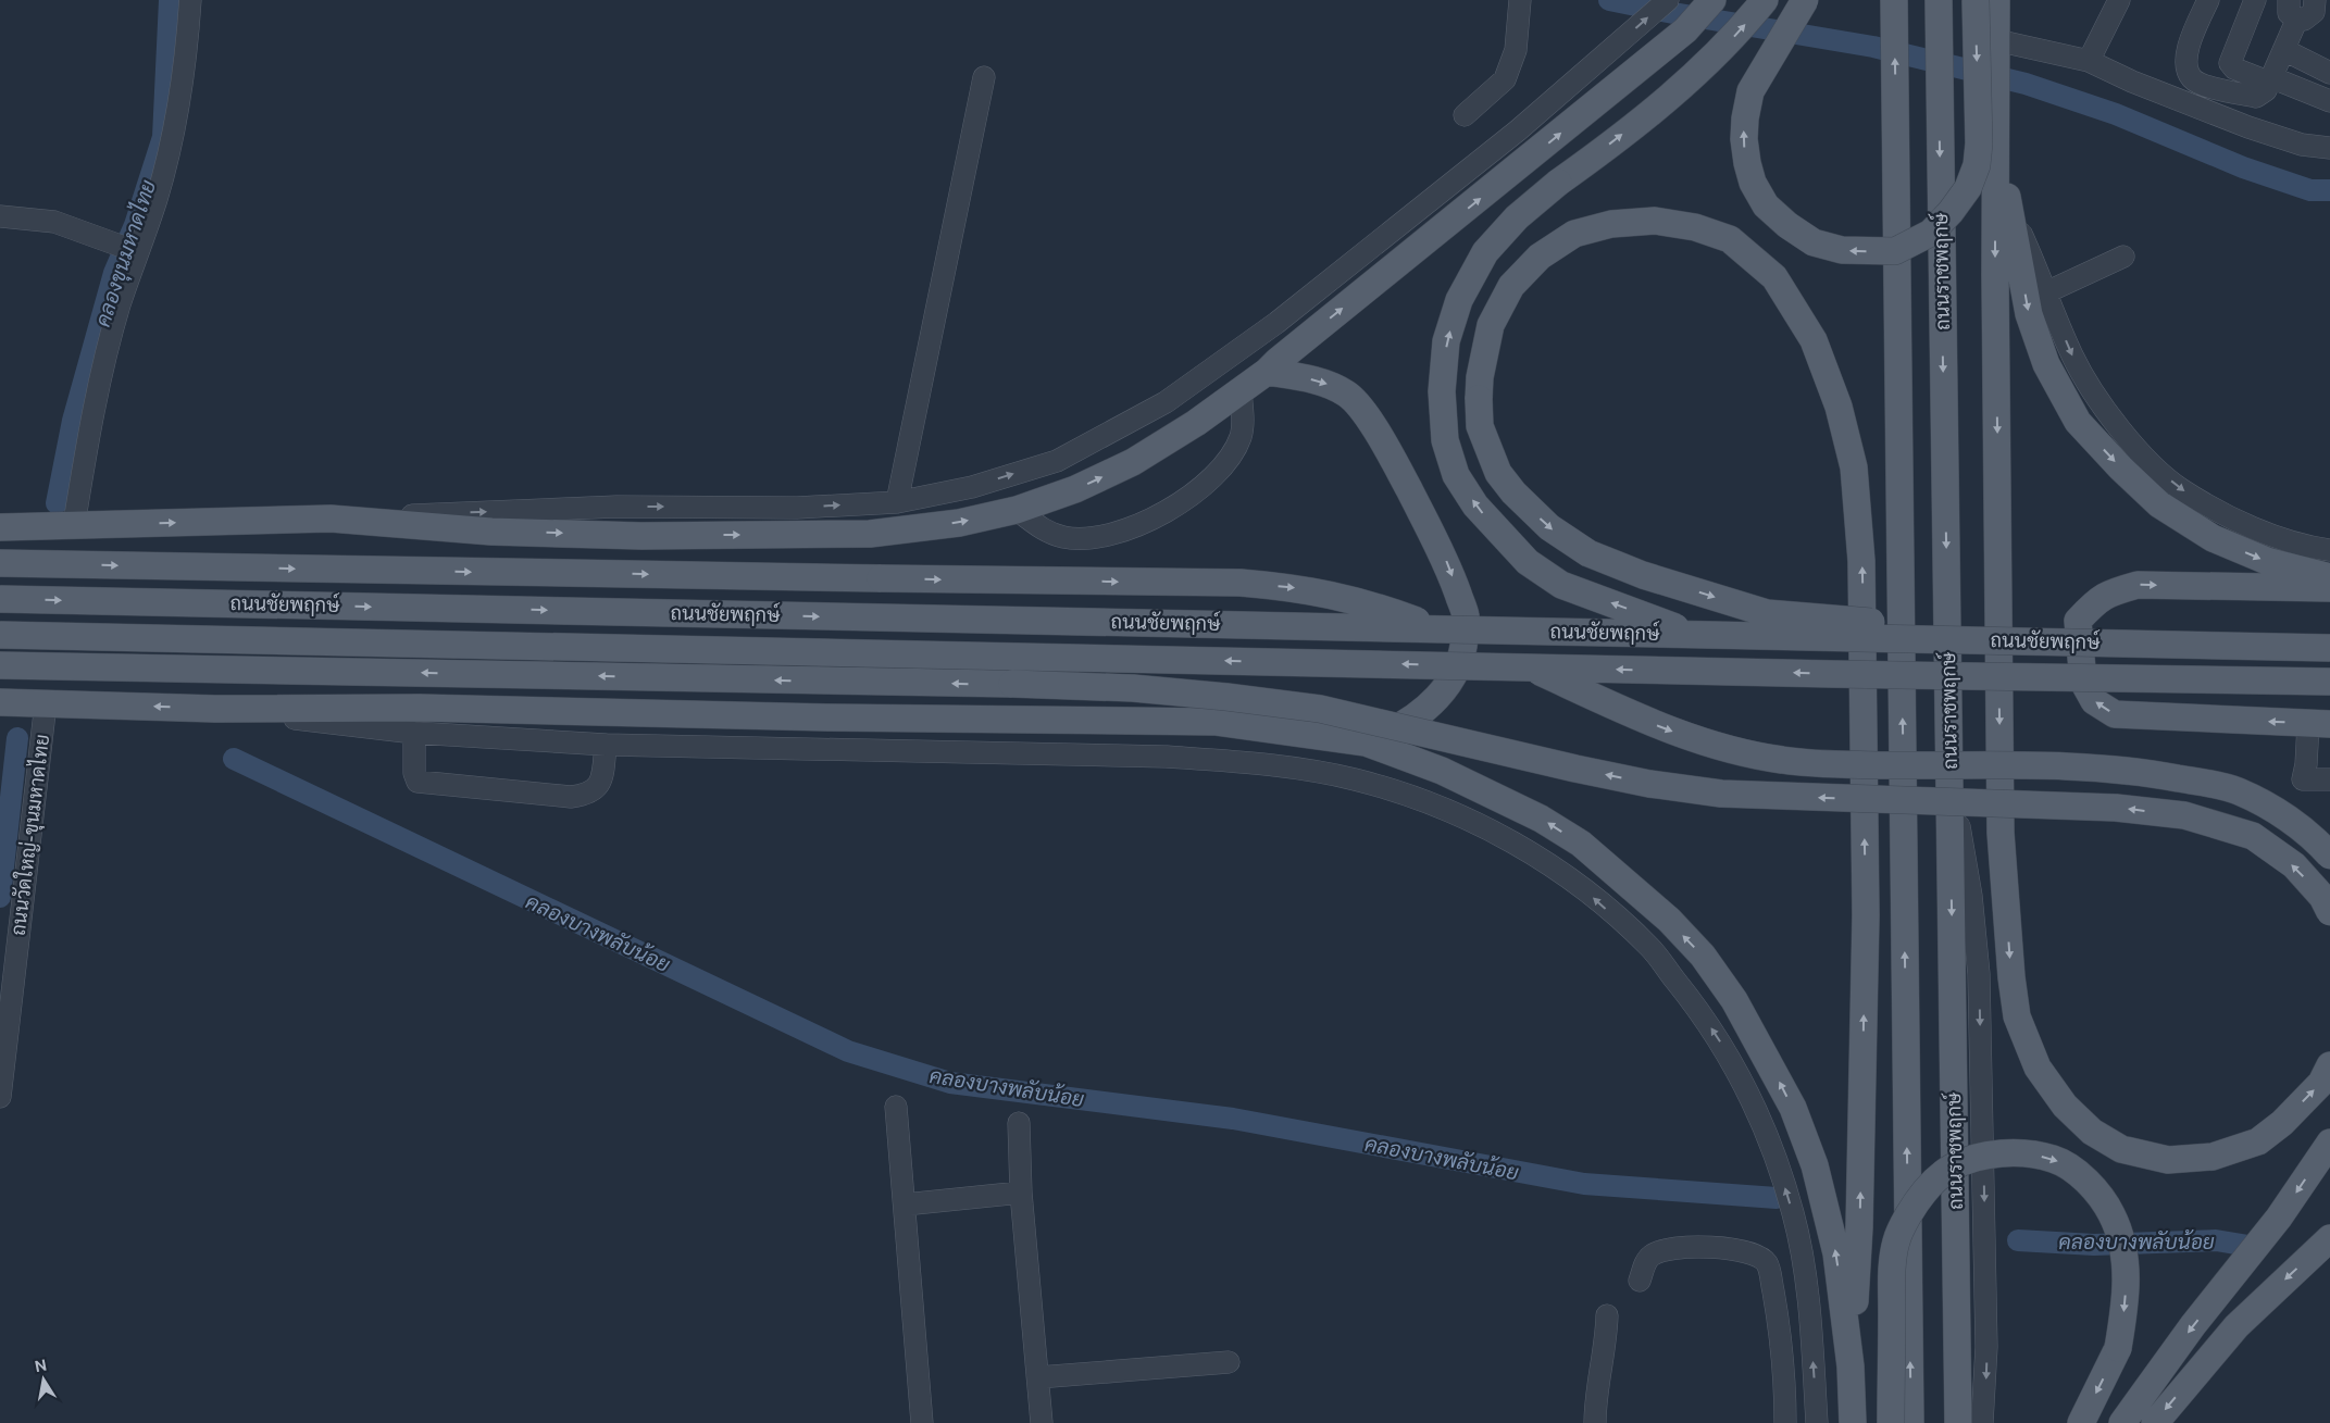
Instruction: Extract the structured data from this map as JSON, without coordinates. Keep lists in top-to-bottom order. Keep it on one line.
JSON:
{"streets":{"main road":["ถนนราชพฤกษ์","ถนนชัยพฤกษ์"],"street":["ถนนวัดใหญ่-ขุนมหาดไทย"]},"water":["คลองขุนมหาดไทย","คลองบางพลับน้อย"],"north":"top"}
